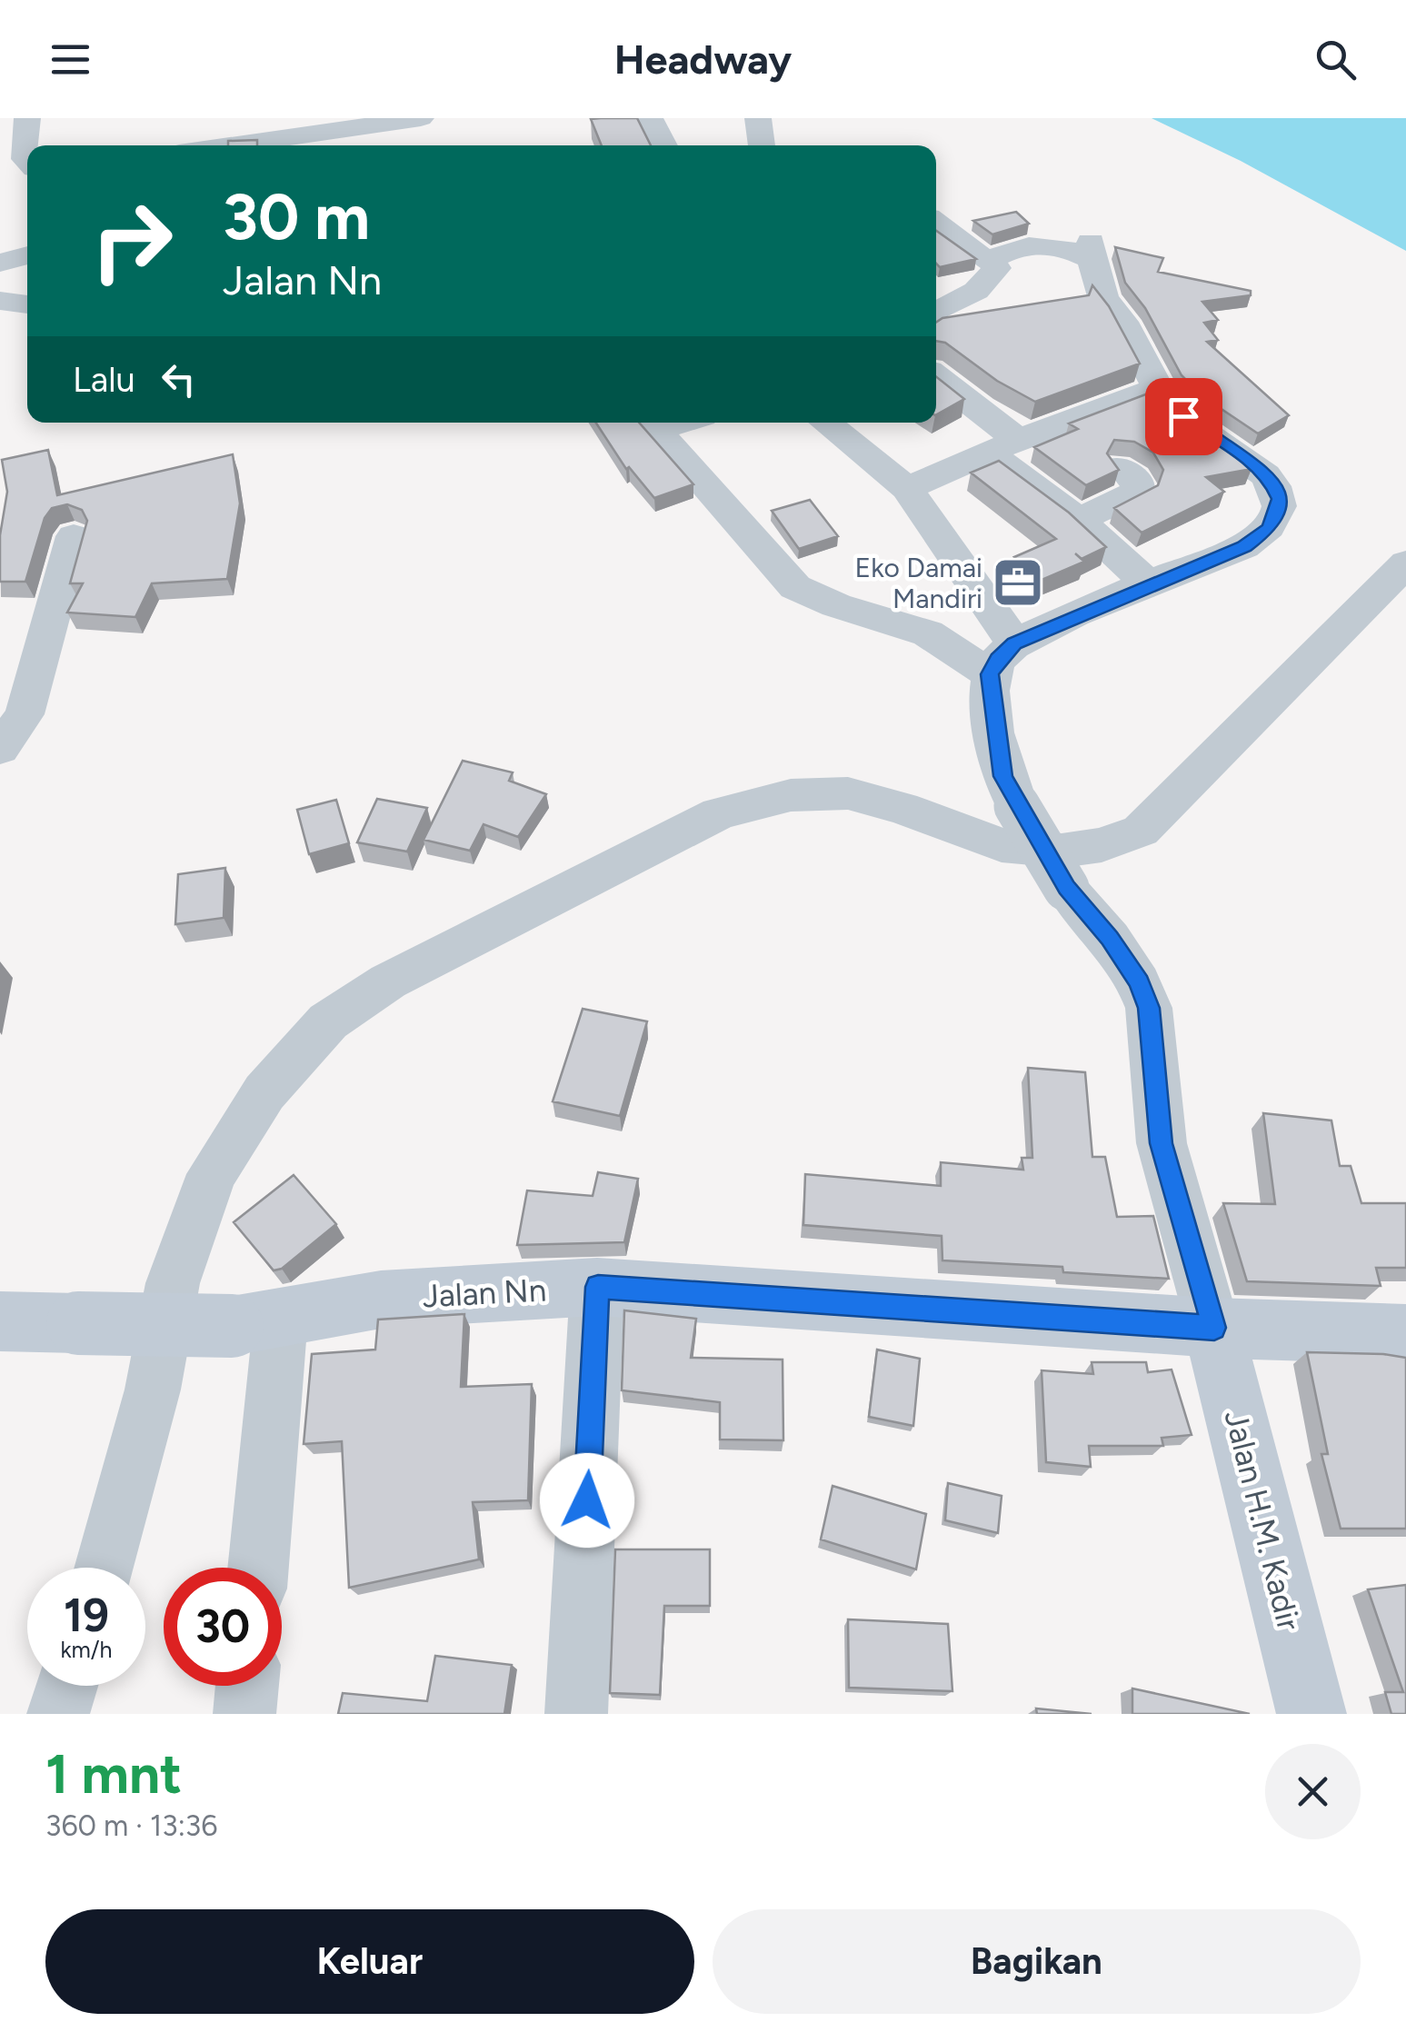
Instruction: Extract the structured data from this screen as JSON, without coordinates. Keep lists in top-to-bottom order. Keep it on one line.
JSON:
{"streets":{"street":["Jalan Nn","Jalan H.M. Kadir"]},"crossings":[["Jalan Nn","Jalan H.M. Kadir"]],"places":{"office":["Eko Damai Mandiri"]},"page":{"header":"Headway","turn":["30 m","Jalan Nn"],"then":"Lalu","speed":"19 km/h","limit":"30","heading":["1 mnt","360 m · 13:36"],"buttons":["Keluar","Bagikan"]}}
